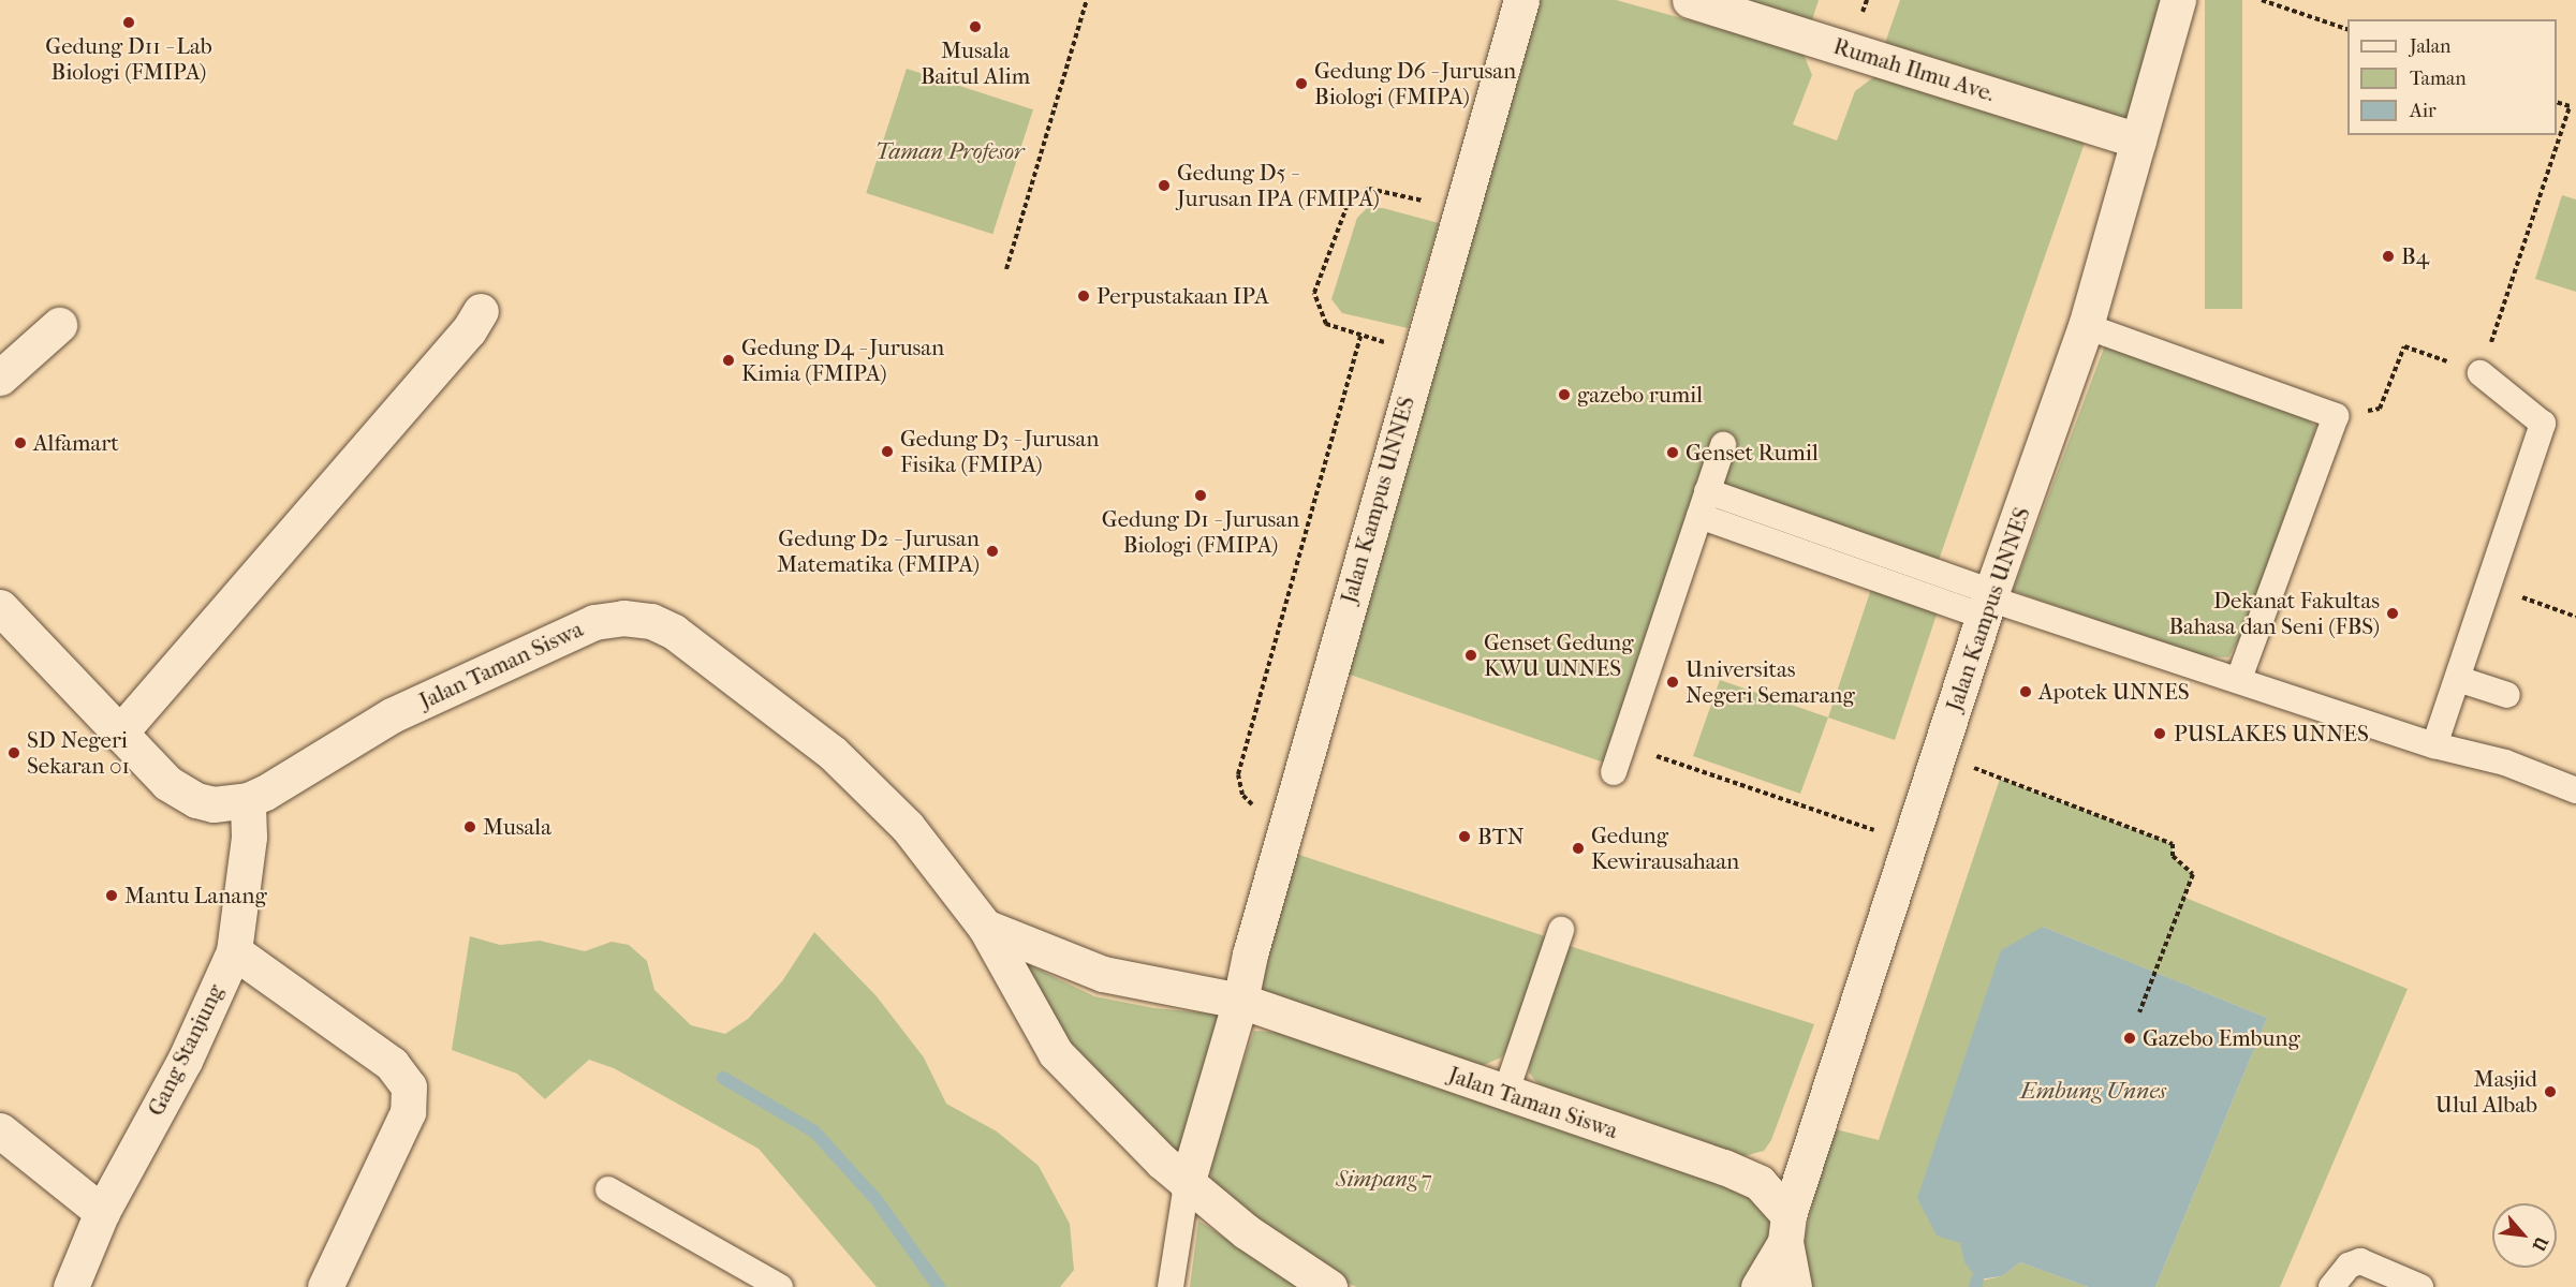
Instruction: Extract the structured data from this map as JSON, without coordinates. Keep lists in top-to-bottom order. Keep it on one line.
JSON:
{"streets":{"street":["Rumah Ilmu Ave.","Jalan Kampus UNNES","Jalan Taman Siswa","Gang Stanjung"]},"crossings":[["Rumah Ilmu Ave.","Jalan Kampus UNNES"],["Jalan Kampus UNNES","Jalan Taman Siswa"],["Jalan Taman Siswa","Gang Stanjung"]],"water":["Embung Unnes"],"parks":["Taman Profesor","Simpang 7"],"places":["Gedung D11 - Lab Biologi (FMIPA)","Musala Baitul Alim","Gedung D6 - Jurusan Biologi (FMIPA)","Gedung D5 - Jurusan IPA (FMIPA)","B4","Perpustakaan IPA","Gedung D4 - Jurusan Kimia (FMIPA)","gazebo rumil","Alfamart","Gedung D3 - Jurusan Fisika (FMIPA)","Genset Rumil","Gedung D1 - Jurusan Biologi (FMIPA)","Gedung D2 - Jurusan Matematika (FMIPA)","Dekanat Fakultas Bahasa dan Seni (FBS)","Genset Gedung KWU UNNES","Universitas Negeri Semarang","Apotek UNNES","PUSLAKES UNNES","SD Negeri Sekaran 01","Musala","BTN","Gedung Kewirausahaan","Mantu Lanang","Gazebo Embung","Masjid Ulul Albab"],"legend":["Jalan","Taman","Air"],"north":"bottom right"}
